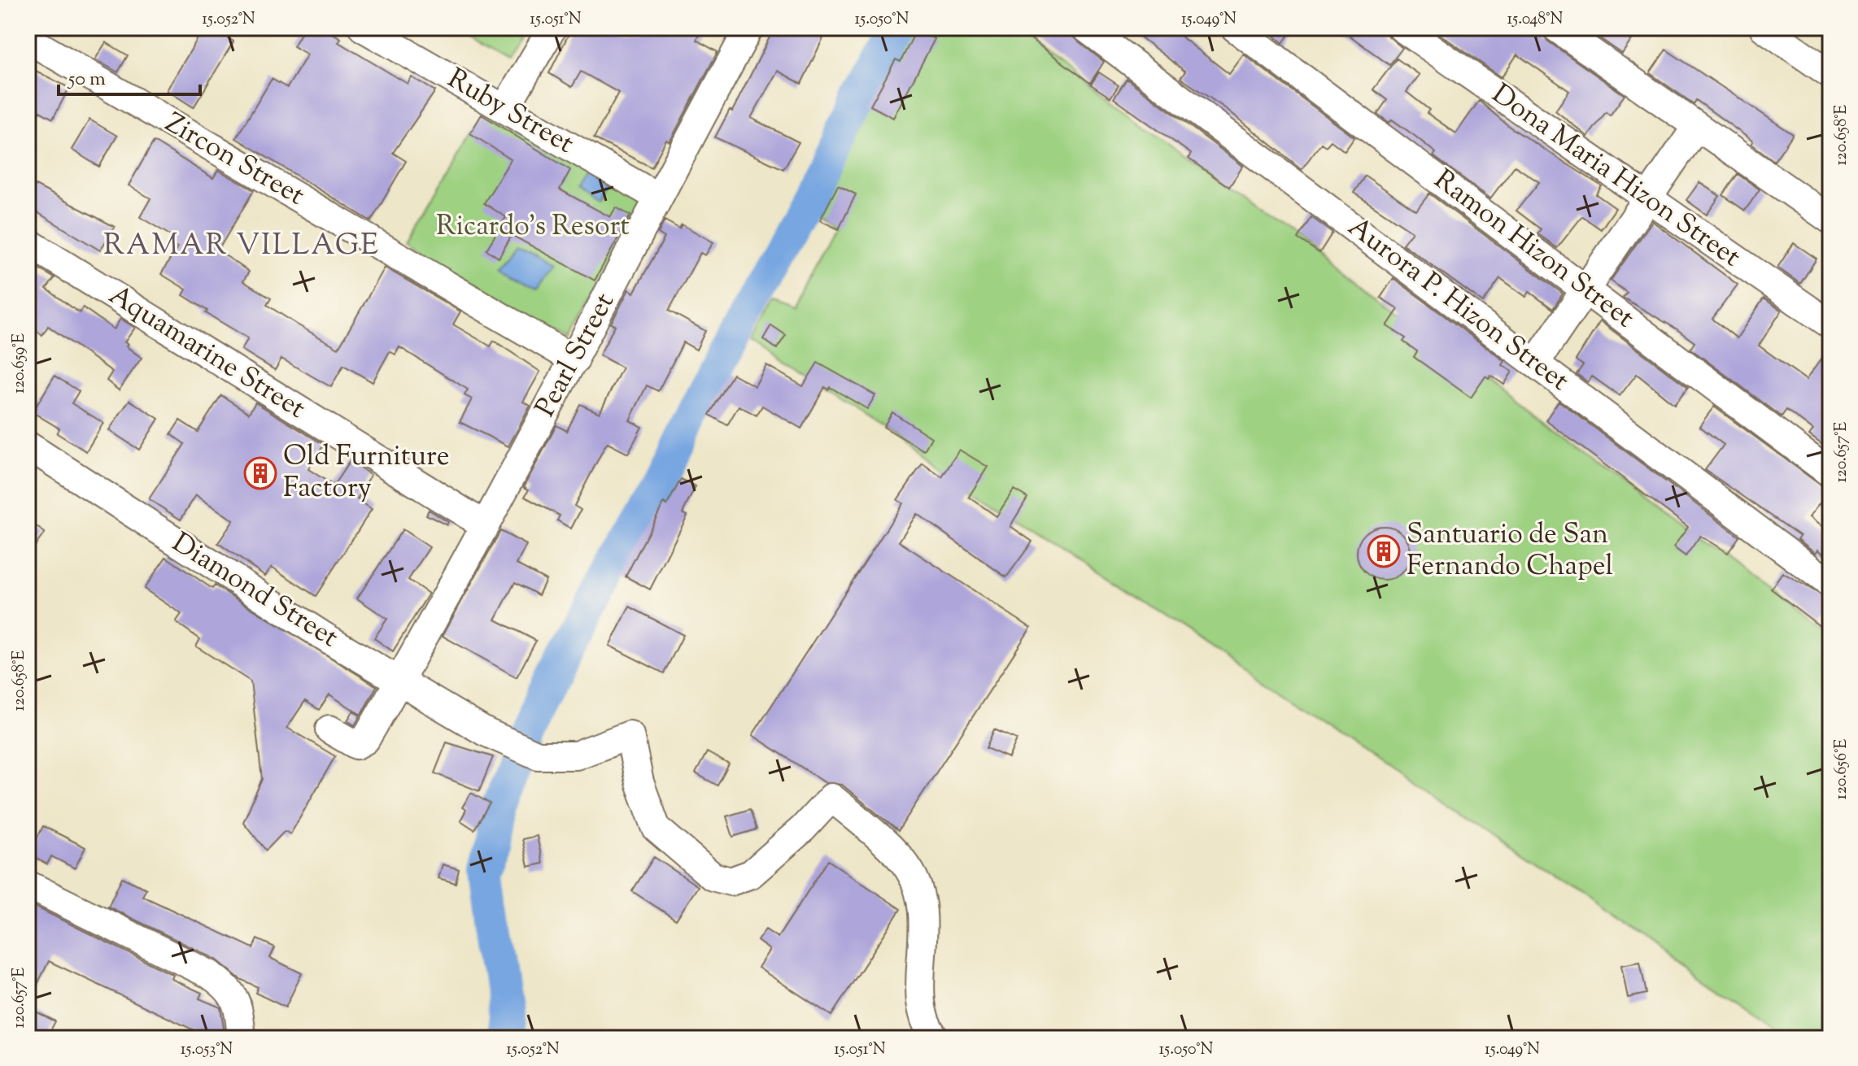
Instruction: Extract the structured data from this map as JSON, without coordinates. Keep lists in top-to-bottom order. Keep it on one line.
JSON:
{"streets":{"street":["Ruby Street","Zircon Street","Dona Maria Hizon Street","Ramon Hizon Street","Aurora P. Hizon Street","Aquamarine Street","Pearl Street","Diamond Street"]},"crossings":[["Ruby Street","Pearl Street"],["Zircon Street","Pearl Street"],["Aquamarine Street","Pearl Street"],["Pearl Street","Diamond Street"]],"districts":["RAMAR VILLAGE"],"parks":["Ricardo's Resort"],"places":{"building":["Old Furniture Factory","Santuario de San Fernando Chapel"]},"scale_bar":"50 m","coordinates":["15.052°N","15.051°N","15.050°N","15.049°N","15.048°N","120.658°E","120.659°E","120.657°E","120.656°E","15.053°N"]}
